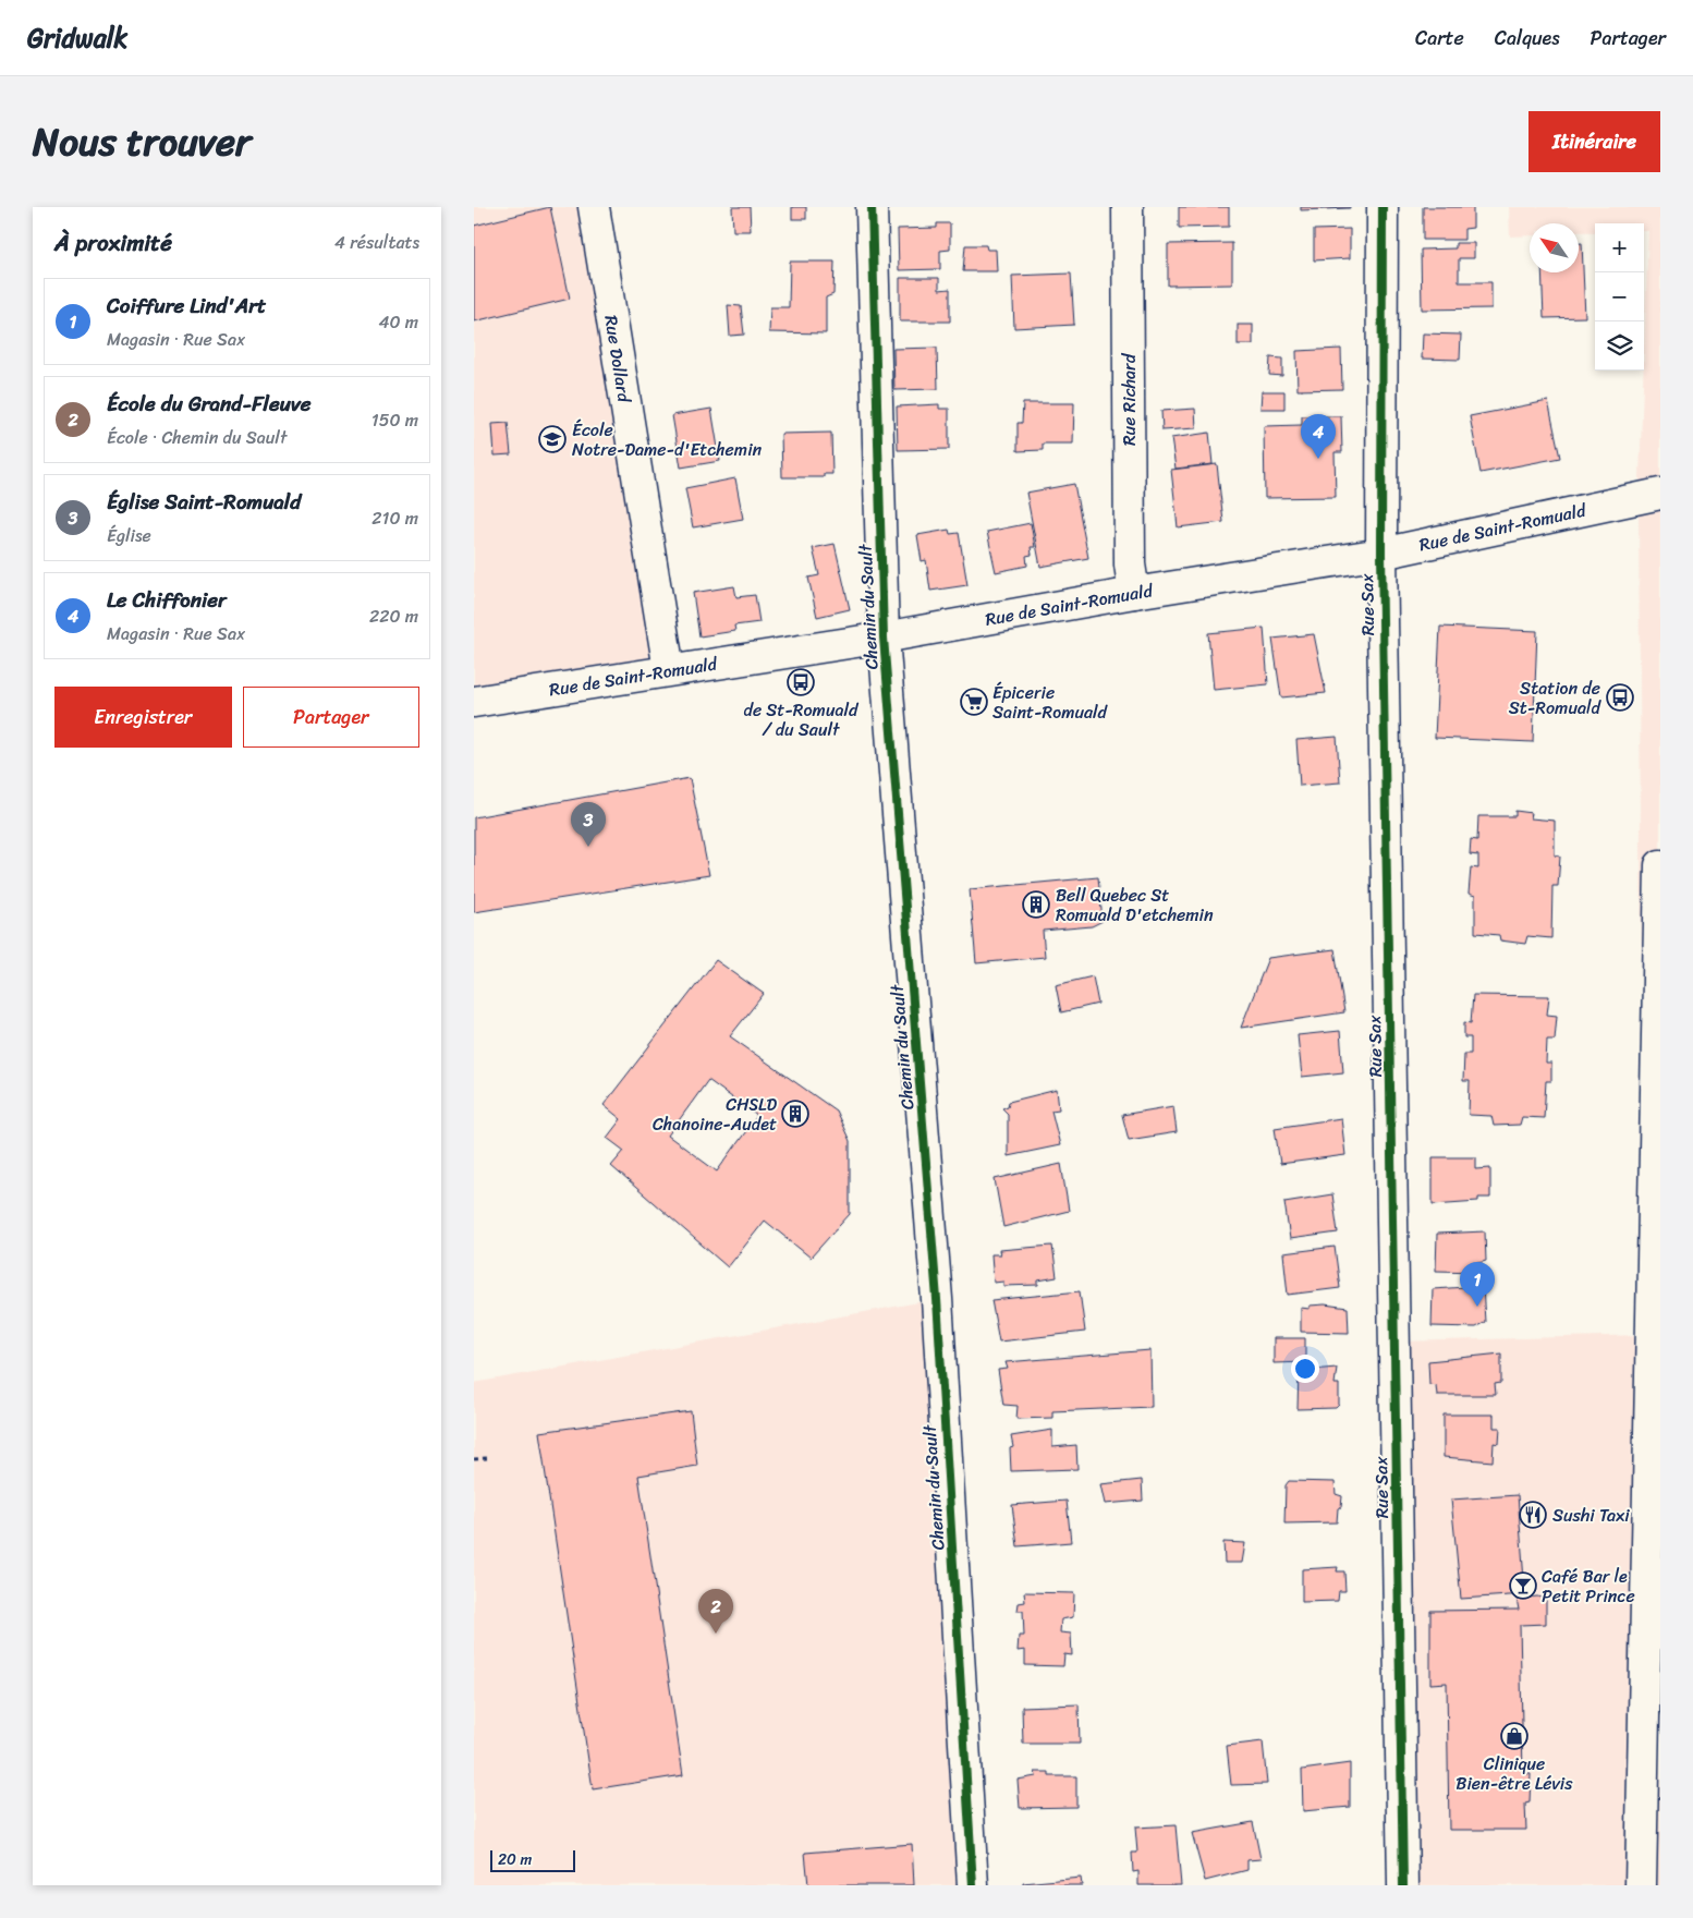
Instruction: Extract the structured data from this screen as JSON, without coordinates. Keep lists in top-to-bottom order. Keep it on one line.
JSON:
{"streets":{"street":["Rue Dollard","Rue Richard","Rue de Saint-Romuald","Rue Sax","Chemin du Sault"]},"crossings":[["Rue Dollard","Rue de Saint-Romuald"],["Rue Richard","Rue de Saint-Romuald"],["Rue de Saint-Romuald","Rue Sax"],["Rue de Saint-Romuald","Chemin du Sault"]],"places":{"school or university":["École Notre-Dame-d'Etchemin"],"bus stop":["de St-Romuald / du Sault","Station de St-Romuald"],"supermarket":["Épicerie Saint-Romuald"],"building":["Bell Quebec St Romuald D'etchemin","CHSLD Chanoine-Audet"],"restaurant":["Sushi Taxi"],"bar":["Café Bar le Petit Prince"],"shop":["Clinique Bien-être Lévis"]},"scale_bar":"20 m","north":"top left","page":{"header":"Gridwalk","nav":["Carte","Calques","Partager"],"title":"Nous trouver","buttons":["Itinéraire",["Enregistrer","Partager"]],"heading":["À proximité","4 résultats"],"map_buttons":["+","−"],"list":[{"mark":"1","name":"Coiffure Lind'Art","note":"Magasin · Rue Sax","value":"40 m"},{"mark":"2","name":"École du Grand-Fleuve","note":"École · Chemin du Sault","value":"150 m"},{"mark":"3","name":"Église Saint-Romuald","note":"Église","value":"210 m"},{"mark":"4","name":"Le Chiffonier","note":"Magasin · Rue Sax","value":"220 m"}],"pins":["4","3","1","2"],"scale":"20 m"}}
